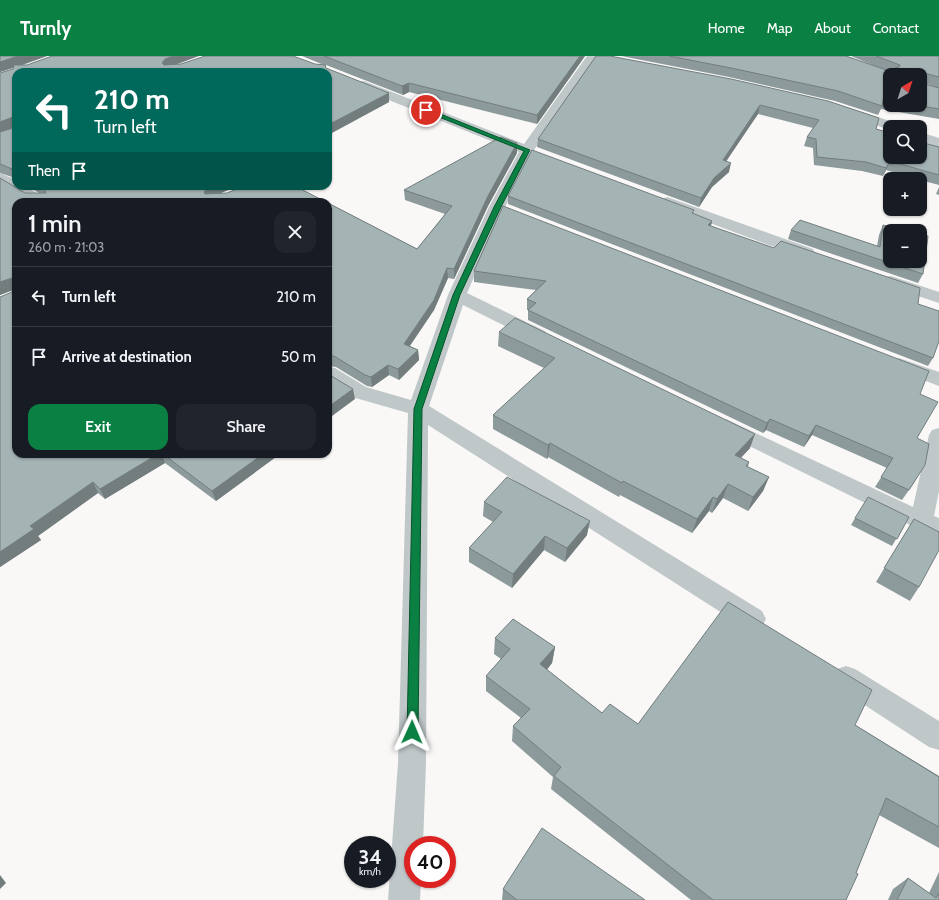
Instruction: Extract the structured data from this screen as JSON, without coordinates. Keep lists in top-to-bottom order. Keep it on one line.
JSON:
{"north":"top right","page":{"header":"Turnly","nav":["Home","Map","About","Contact"],"map_buttons":["+","−"],"turn":["210 m","Turn left"],"then":"Then","heading":["1 min","260 m · 21:03"],"list":[{"name":"Turn left","value":"210 m"},{"name":"Arrive at destination","value":"50 m"}],"buttons":["Exit","Share"],"speed":"34 km/h","limit":"40"}}
